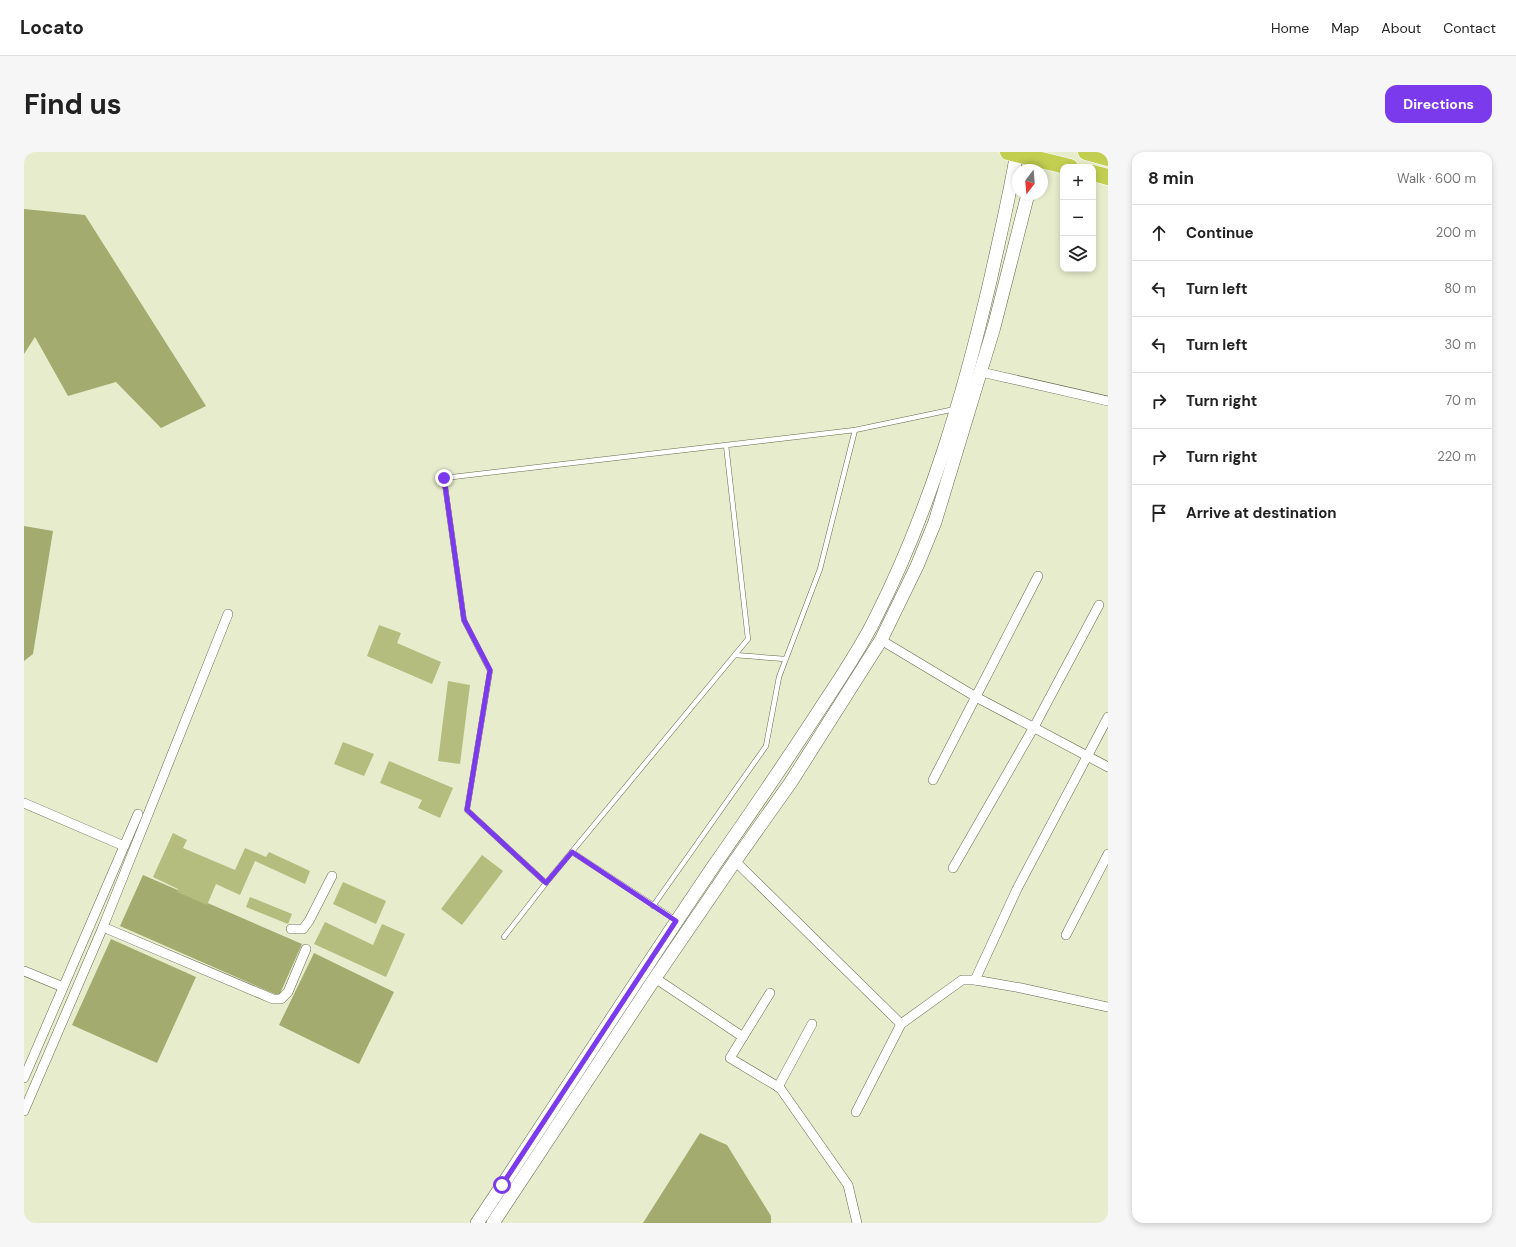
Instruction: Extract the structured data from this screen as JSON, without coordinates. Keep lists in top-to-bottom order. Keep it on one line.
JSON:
{"north":"bottom","page":{"header":"Locato","nav":["Home","Map","About","Contact"],"buttons":"Directions","title":"Find us","heading":["8 min","Walk · 600 m"],"map_buttons":["+","−"],"list":[["Continue","200 m"],["Turn left","80 m"],["Turn left","30 m"],["Turn right","70 m"],["Turn right","220 m"],"Arrive at destination"]}}
